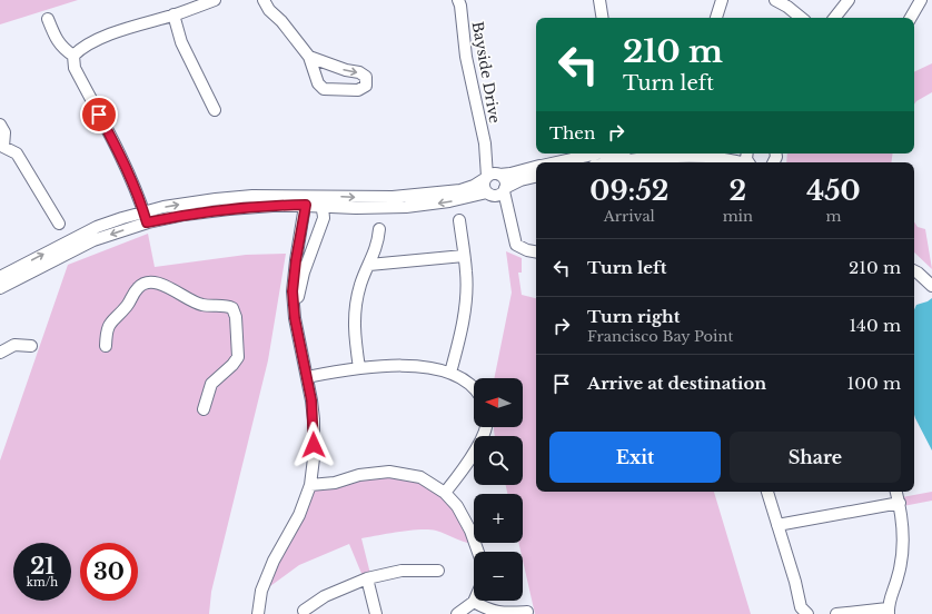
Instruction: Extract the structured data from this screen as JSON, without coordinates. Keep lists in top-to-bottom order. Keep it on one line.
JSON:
{"streets":{"street":["Bayside Drive"]},"north":"left","page":{"turn":["210 m","Turn left"],"then":"Then","eta":["09:52","Arrival","2","min","450","m"],"list":[{"name":"Turn left","value":"210 m"},{"name":"Turn right","note":"Francisco Bay Point","value":"140 m"},{"name":"Arrive at destination","value":"100 m"}],"map_buttons":["+","−"],"buttons":["Exit","Share"],"speed":"21 km/h","limit":"30"}}
